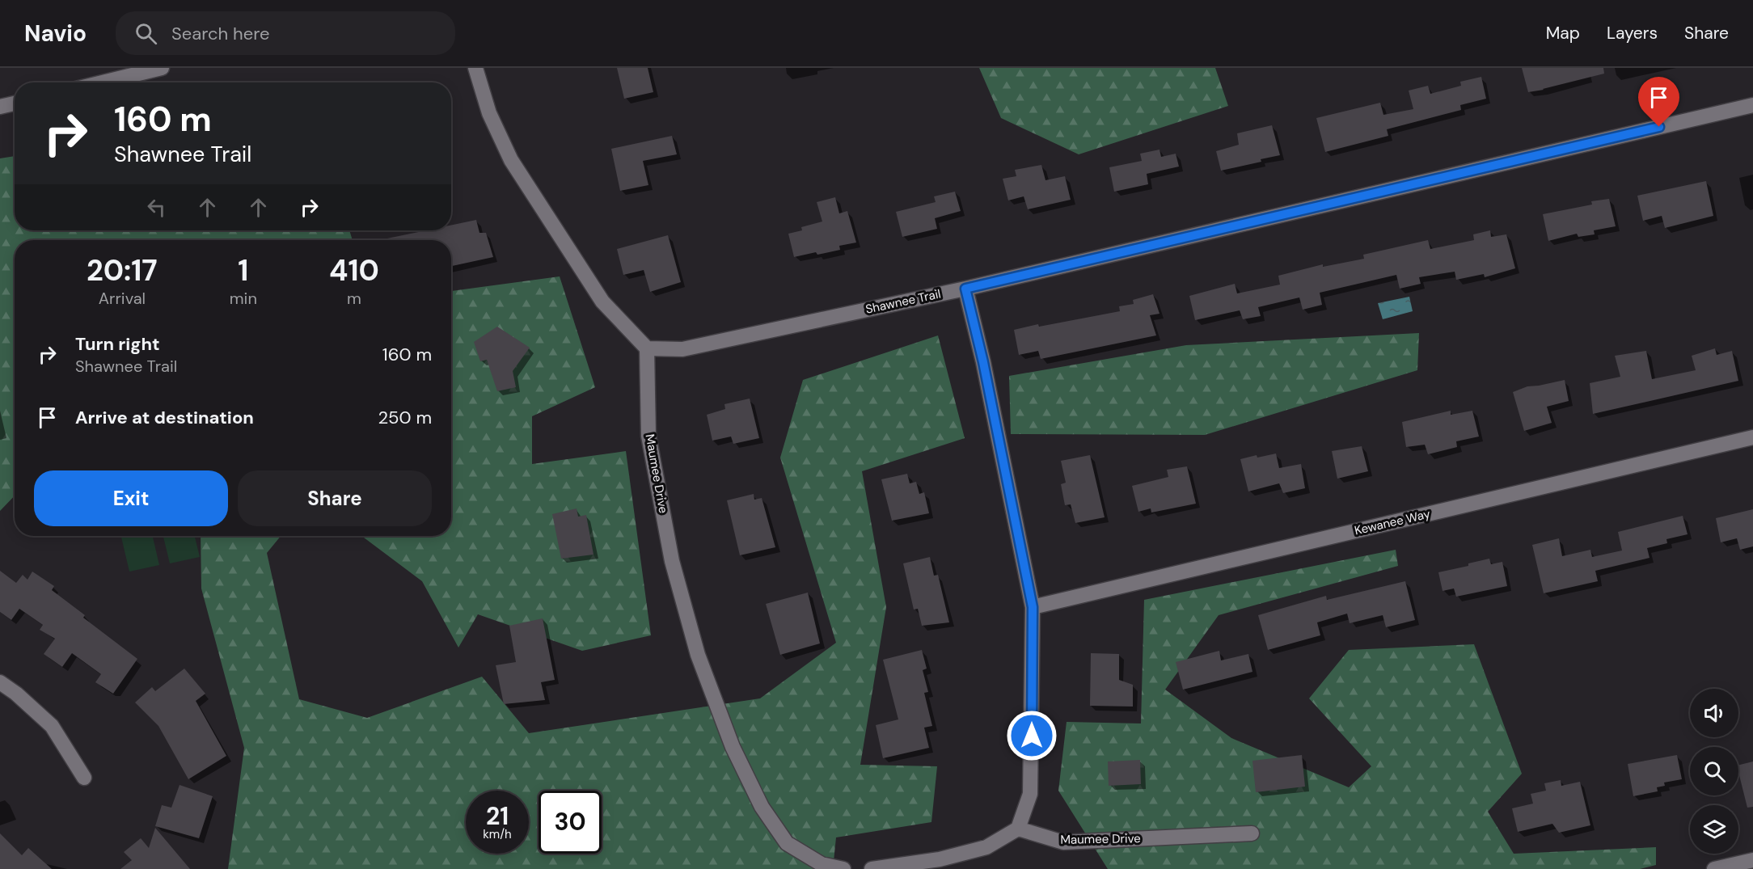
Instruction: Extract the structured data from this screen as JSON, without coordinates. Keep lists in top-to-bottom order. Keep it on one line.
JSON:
{"streets":{"street":["Shawnee Trail","Maumee Drive","Kewanee Way"]},"crossings":[["Shawnee Trail","Maumee Drive"]],"page":{"header":"Navio","search":"Search here","nav":["Map","Layers","Share"],"turn":["160 m","Shawnee Trail"],"eta":["20:17","Arrival","1","min","410","m"],"list":[{"name":"Turn right","note":"Shawnee Trail","value":"160 m"},{"name":"Arrive at destination","value":"250 m"}],"buttons":["Exit","Share"],"speed":"21 km/h","limit":"30"}}
